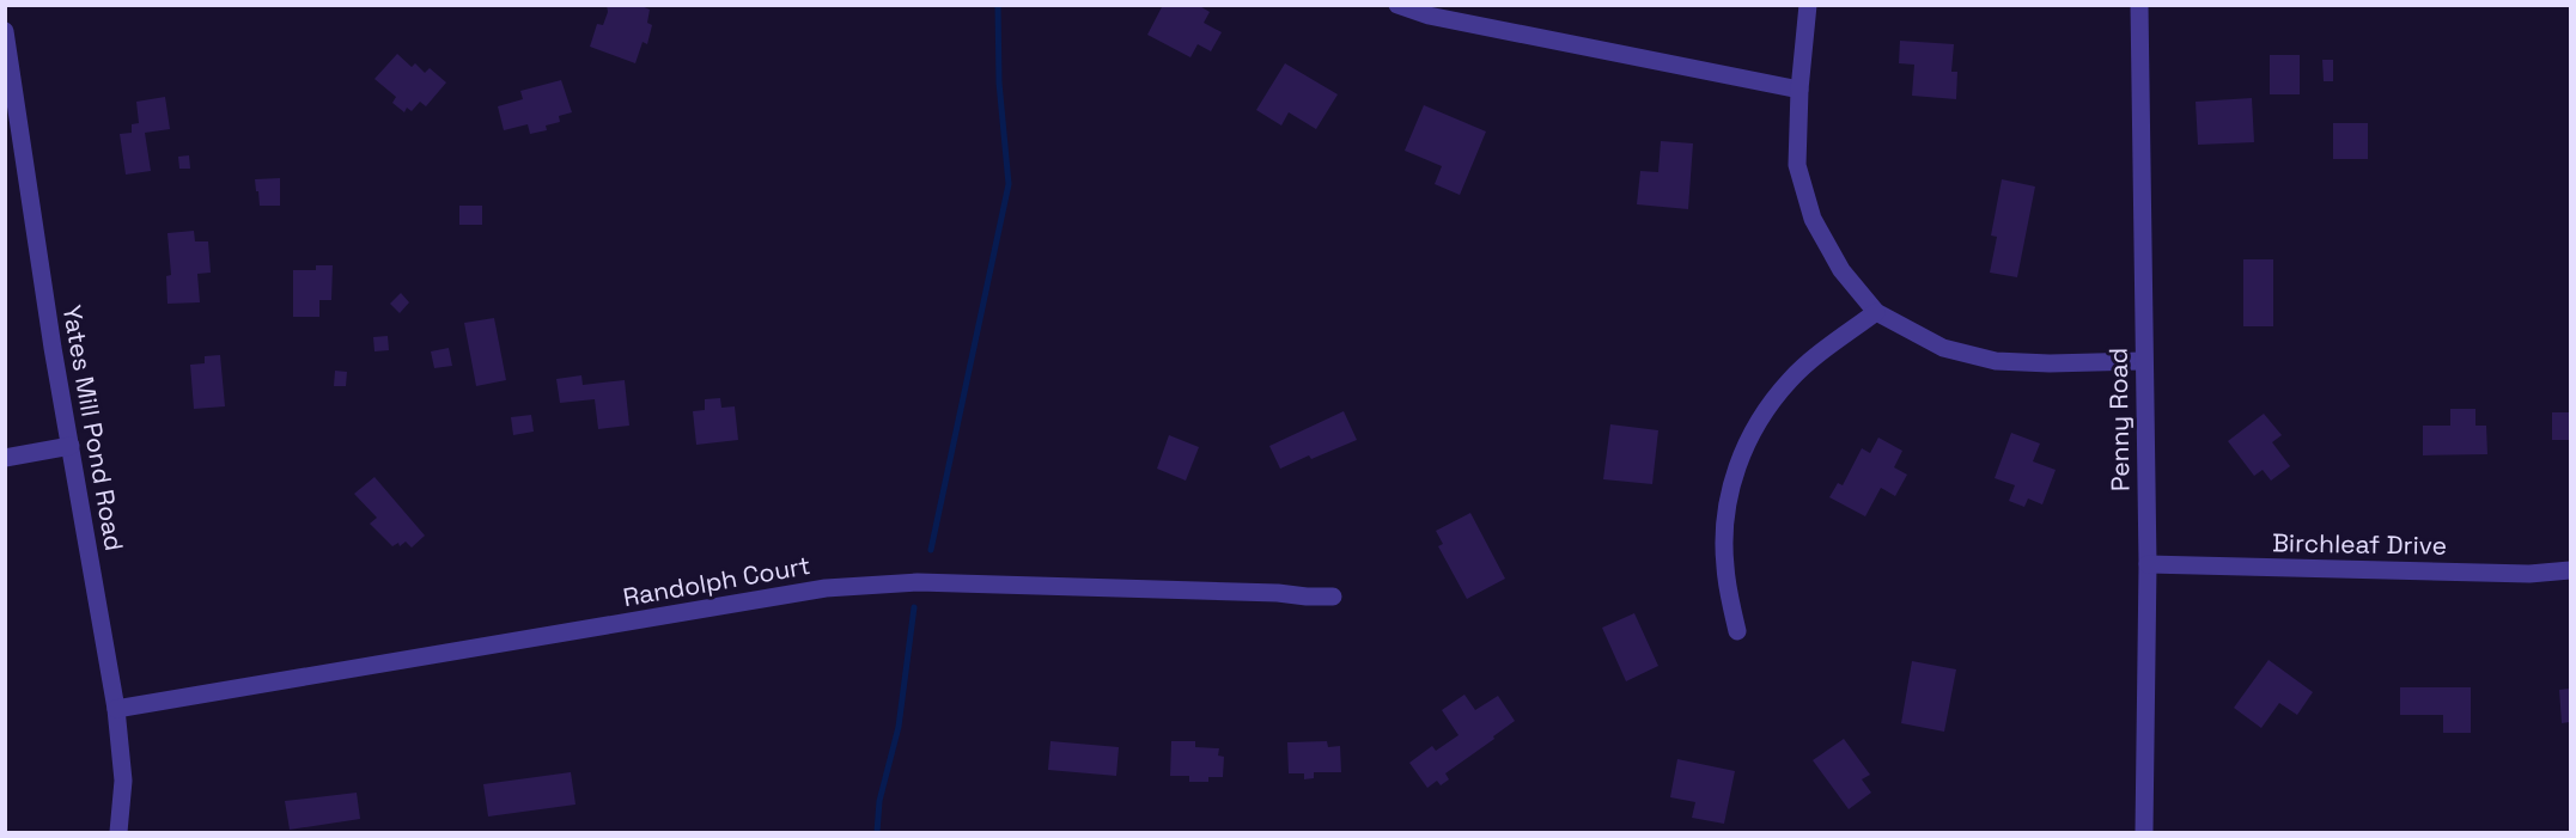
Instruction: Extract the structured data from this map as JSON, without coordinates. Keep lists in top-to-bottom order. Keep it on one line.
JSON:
{"streets":{"street":["Penny Road","Yates Mill Pond Road","Birchleaf Drive","Randolph Court"]},"crossings":[["Penny Road","Birchleaf Drive"],["Yates Mill Pond Road","Randolph Court"]]}
